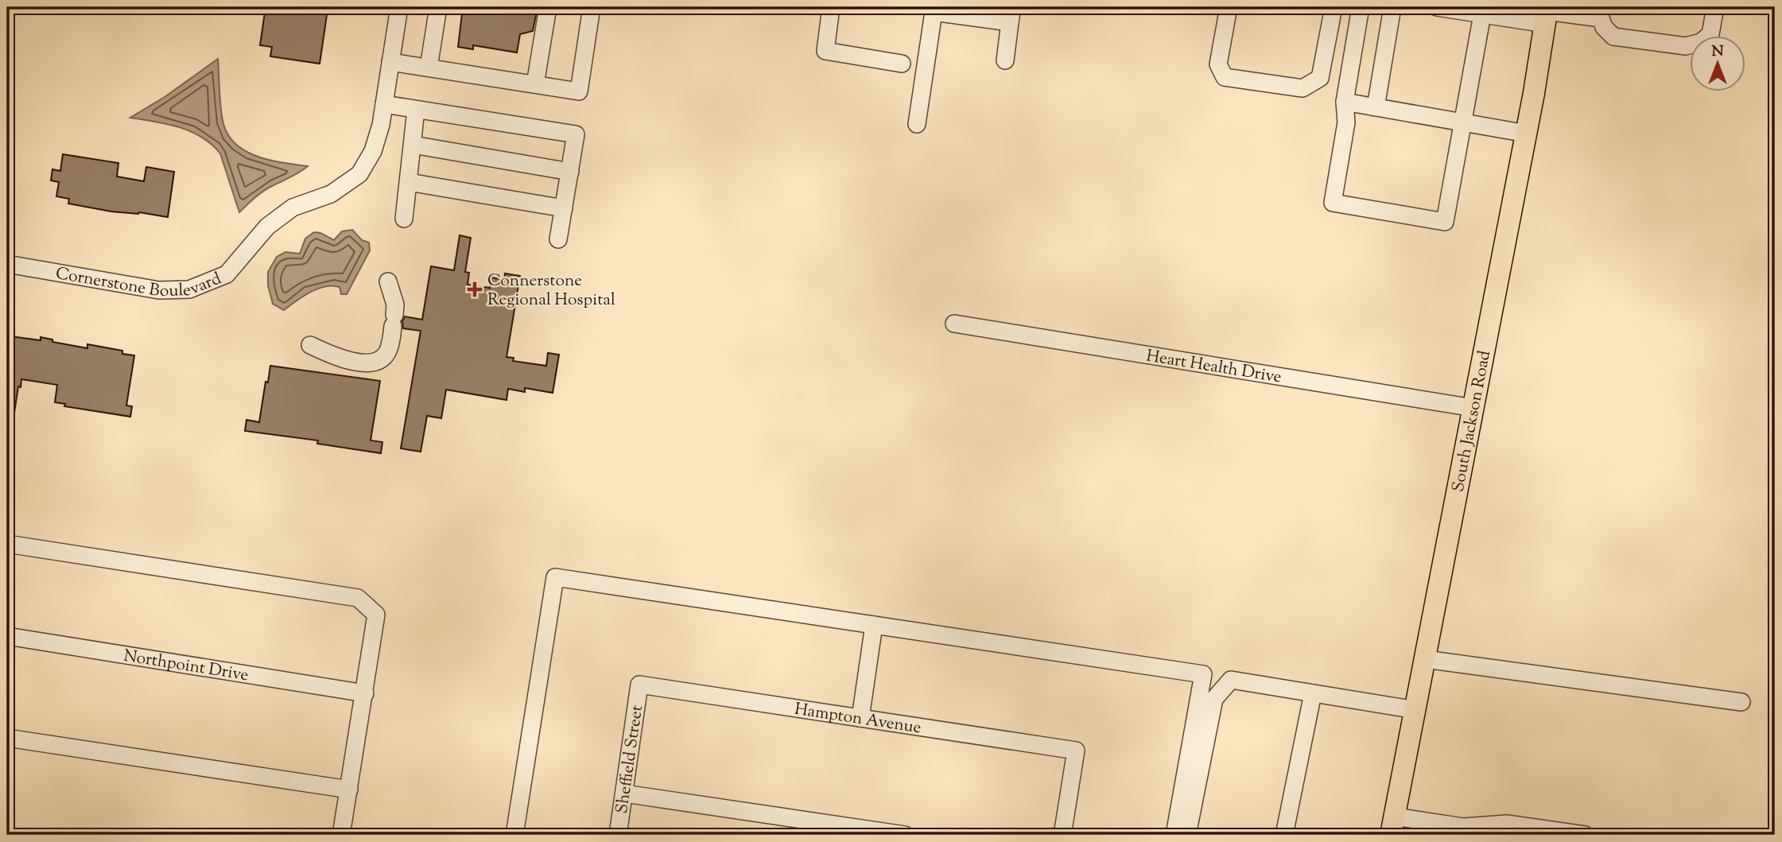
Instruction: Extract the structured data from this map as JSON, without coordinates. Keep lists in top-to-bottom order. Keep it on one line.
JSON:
{"streets":{"main road":["South Jackson Road"],"street":["Cornerstone Boulevard","Heart Health Drive","Northpoint Drive","Hampton Avenue","Sheffield Street"]},"crossings":[["Heart Health Drive","South Jackson Road"],["Hampton Avenue","Sheffield Street"]],"places":{"health":["Connerstone Regional Hospital"]},"north":"top"}
